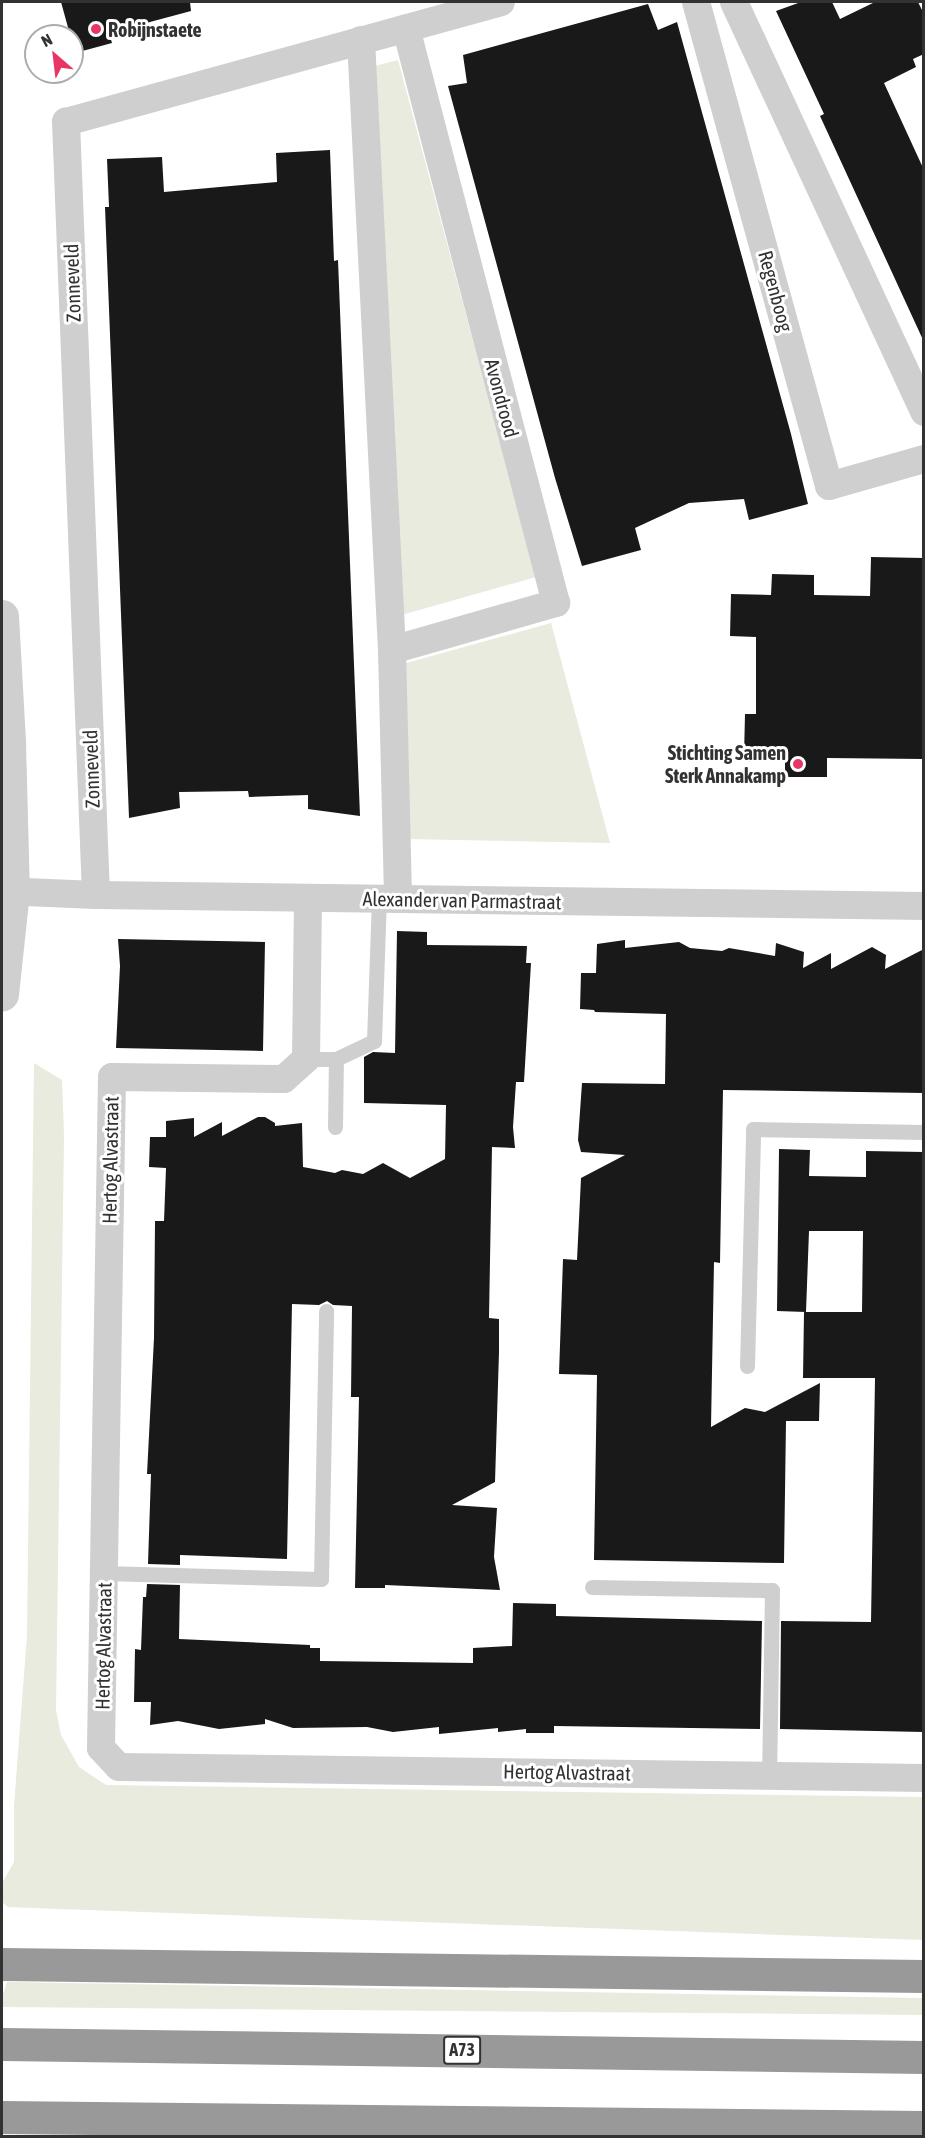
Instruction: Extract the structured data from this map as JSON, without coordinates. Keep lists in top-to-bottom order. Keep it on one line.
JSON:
{"streets":{"highway":["A73"],"street":["Zonneveld","Regenboog","Avondrood","Alexander van Parmastraat","Hertog Alvastraat"]},"crossings":[["Zonneveld","Avondrood"],["Zonneveld","Alexander van Parmastraat"]],"places":["Robijnstaete","Stichting Samen Sterk Annakamp"],"north":"top left"}
